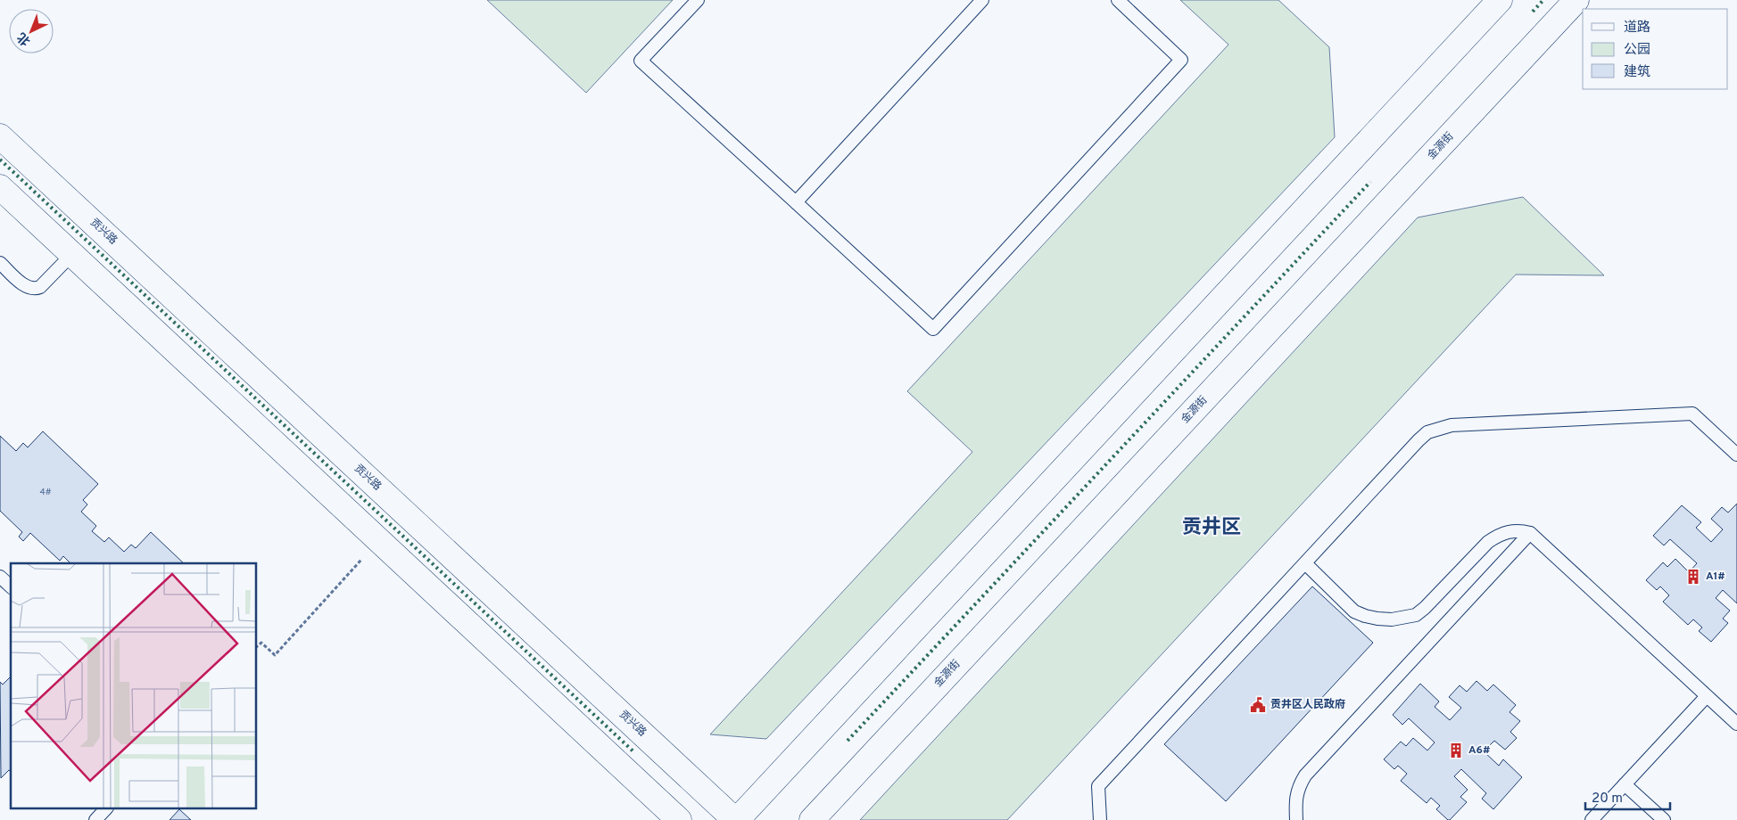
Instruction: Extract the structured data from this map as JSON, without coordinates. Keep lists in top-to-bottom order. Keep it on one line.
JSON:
{"streets":{"main road":["金源街","贡兴路"]},"districts":["贡井区"],"places":{"building":["A1#","A6#"],"public building":["贡井区人民政府"]},"house_numbers":["4#"],"legend":["道路","公园","建筑"],"scale_bar":"20 m","north":"bottom left"}
